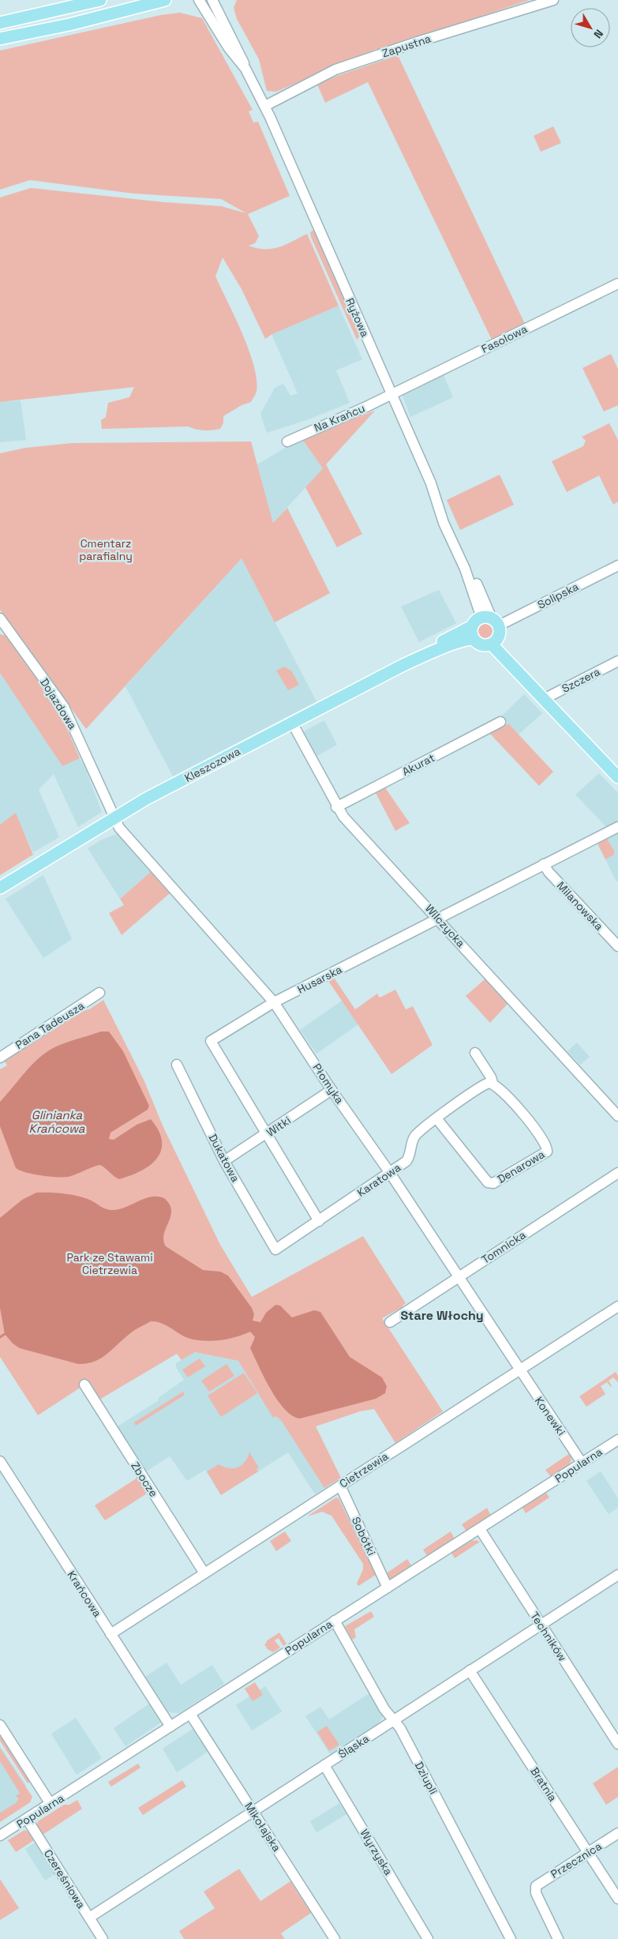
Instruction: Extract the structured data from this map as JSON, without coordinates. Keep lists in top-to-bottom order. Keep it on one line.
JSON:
{"streets":{"main road":["Kleszczowa"],"street":["Zapustna","Ryżowa","Fasolowa","Na Krańcu","Solipska","Szczera","Dojazdowa","Akurat","Milanowska","Wilczycka","Husarska","Pana Tadeusza","Płomyka","Witki","Dukatowa","Denarowa","Karatowa","Tomnicka","Konewki","Popularna","Cietrzewia","Zbocze","Sobótki","Krańcowa","Techników","Śląska","Dziupli","Bratnia","Mikołajska","Wyrzyska","Przecznica","Czereśniowa"]},"crossings":[["Zapustna","Ryżowa"],["Ryżowa","Fasolowa"],["Ryżowa","Na Krańcu"],["Ryżowa","Solipska"],["Ryżowa","Kleszczowa"],["Fasolowa","Na Krańcu"],["Solipska","Kleszczowa"],["Dojazdowa","Kleszczowa"],["Dojazdowa","Płomyka"],["Kleszczowa","Wilczycka"],["Kleszczowa","Płomyka"],["Akurat","Wilczycka"],["Milanowska","Husarska"],["Wilczycka","Husarska"],["Husarska","Płomyka"],["Husarska","Witki"],["Husarska","Karatowa"],["Płomyka","Witki"],["Płomyka","Karatowa"],["Płomyka","Tomnicka"],["Płomyka","Konewki"],["Płomyka","Cietrzewia"],["Witki","Dukatowa"],["Dukatowa","Karatowa"],["Denarowa","Karatowa"],["Konewki","Popularna"],["Konewki","Cietrzewia"],["Popularna","Sobótki"],["Popularna","Krańcowa"],["Popularna","Techników"],["Popularna","Dziupli"],["Popularna","Mikołajska"],["Popularna","Czereśniowa"],["Cietrzewia","Zbocze"],["Cietrzewia","Sobótki"],["Cietrzewia","Krańcowa"],["Techników","Śląska"],["Śląska","Dziupli"],["Śląska","Bratnia"],["Śląska","Mikołajska"],["Śląska","Wyrzyska"],["Śląska","Czereśniowa"],["Bratnia","Przecznica"]],"districts":["Stare Włochy"],"water":["Glinianka Krańcowa"],"parks":["Cmentarz parafialny","Park ze Stawami Cietrzewia"],"north":"bottom right"}
